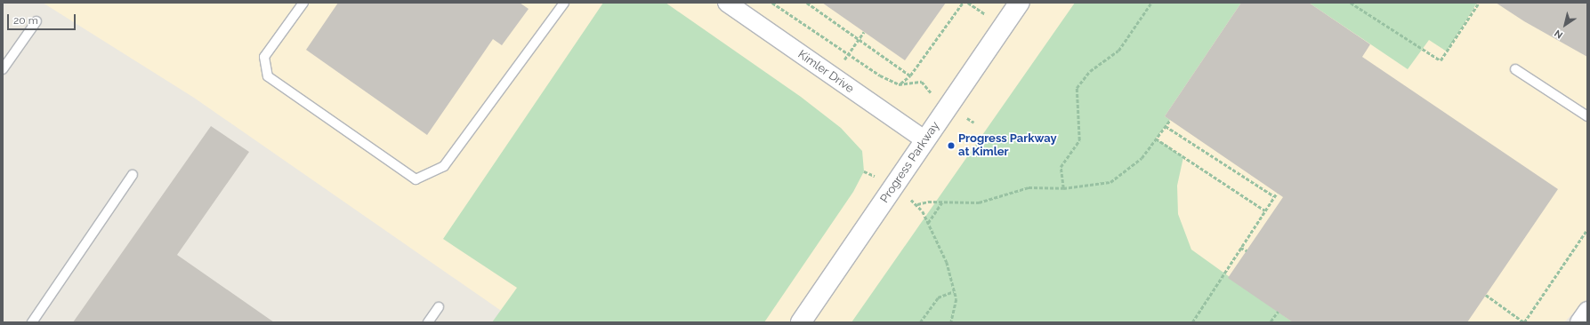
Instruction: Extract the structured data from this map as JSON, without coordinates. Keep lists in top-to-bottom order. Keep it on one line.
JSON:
{"streets":{"street":["Kimler Drive","Progress Parkway"]},"crossings":[["Kimler Drive","Progress Parkway"]],"places":["Progress Parkway at Kimler"],"scale_bar":"20 m","north":"bottom left"}
